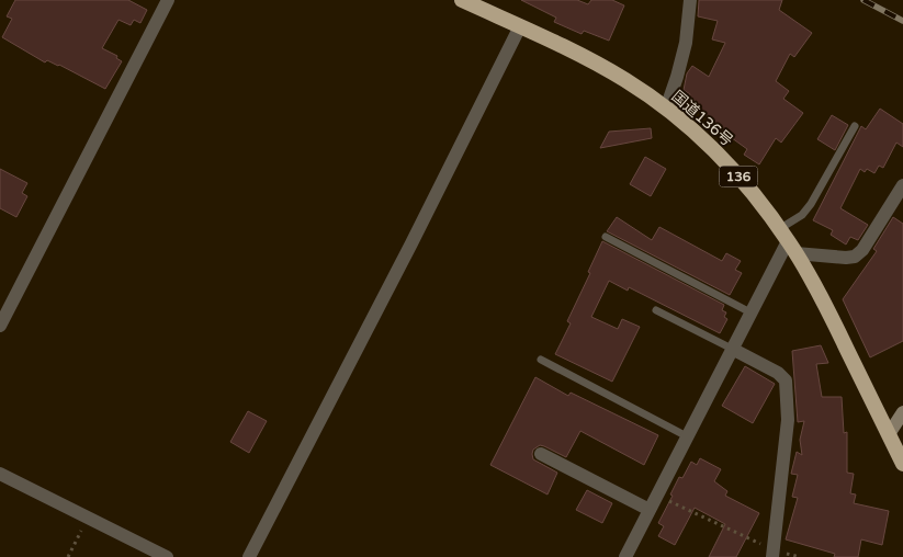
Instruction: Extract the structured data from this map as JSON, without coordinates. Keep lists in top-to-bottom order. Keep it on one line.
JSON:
{"streets":{"highway":["国道136号","136"]}}
